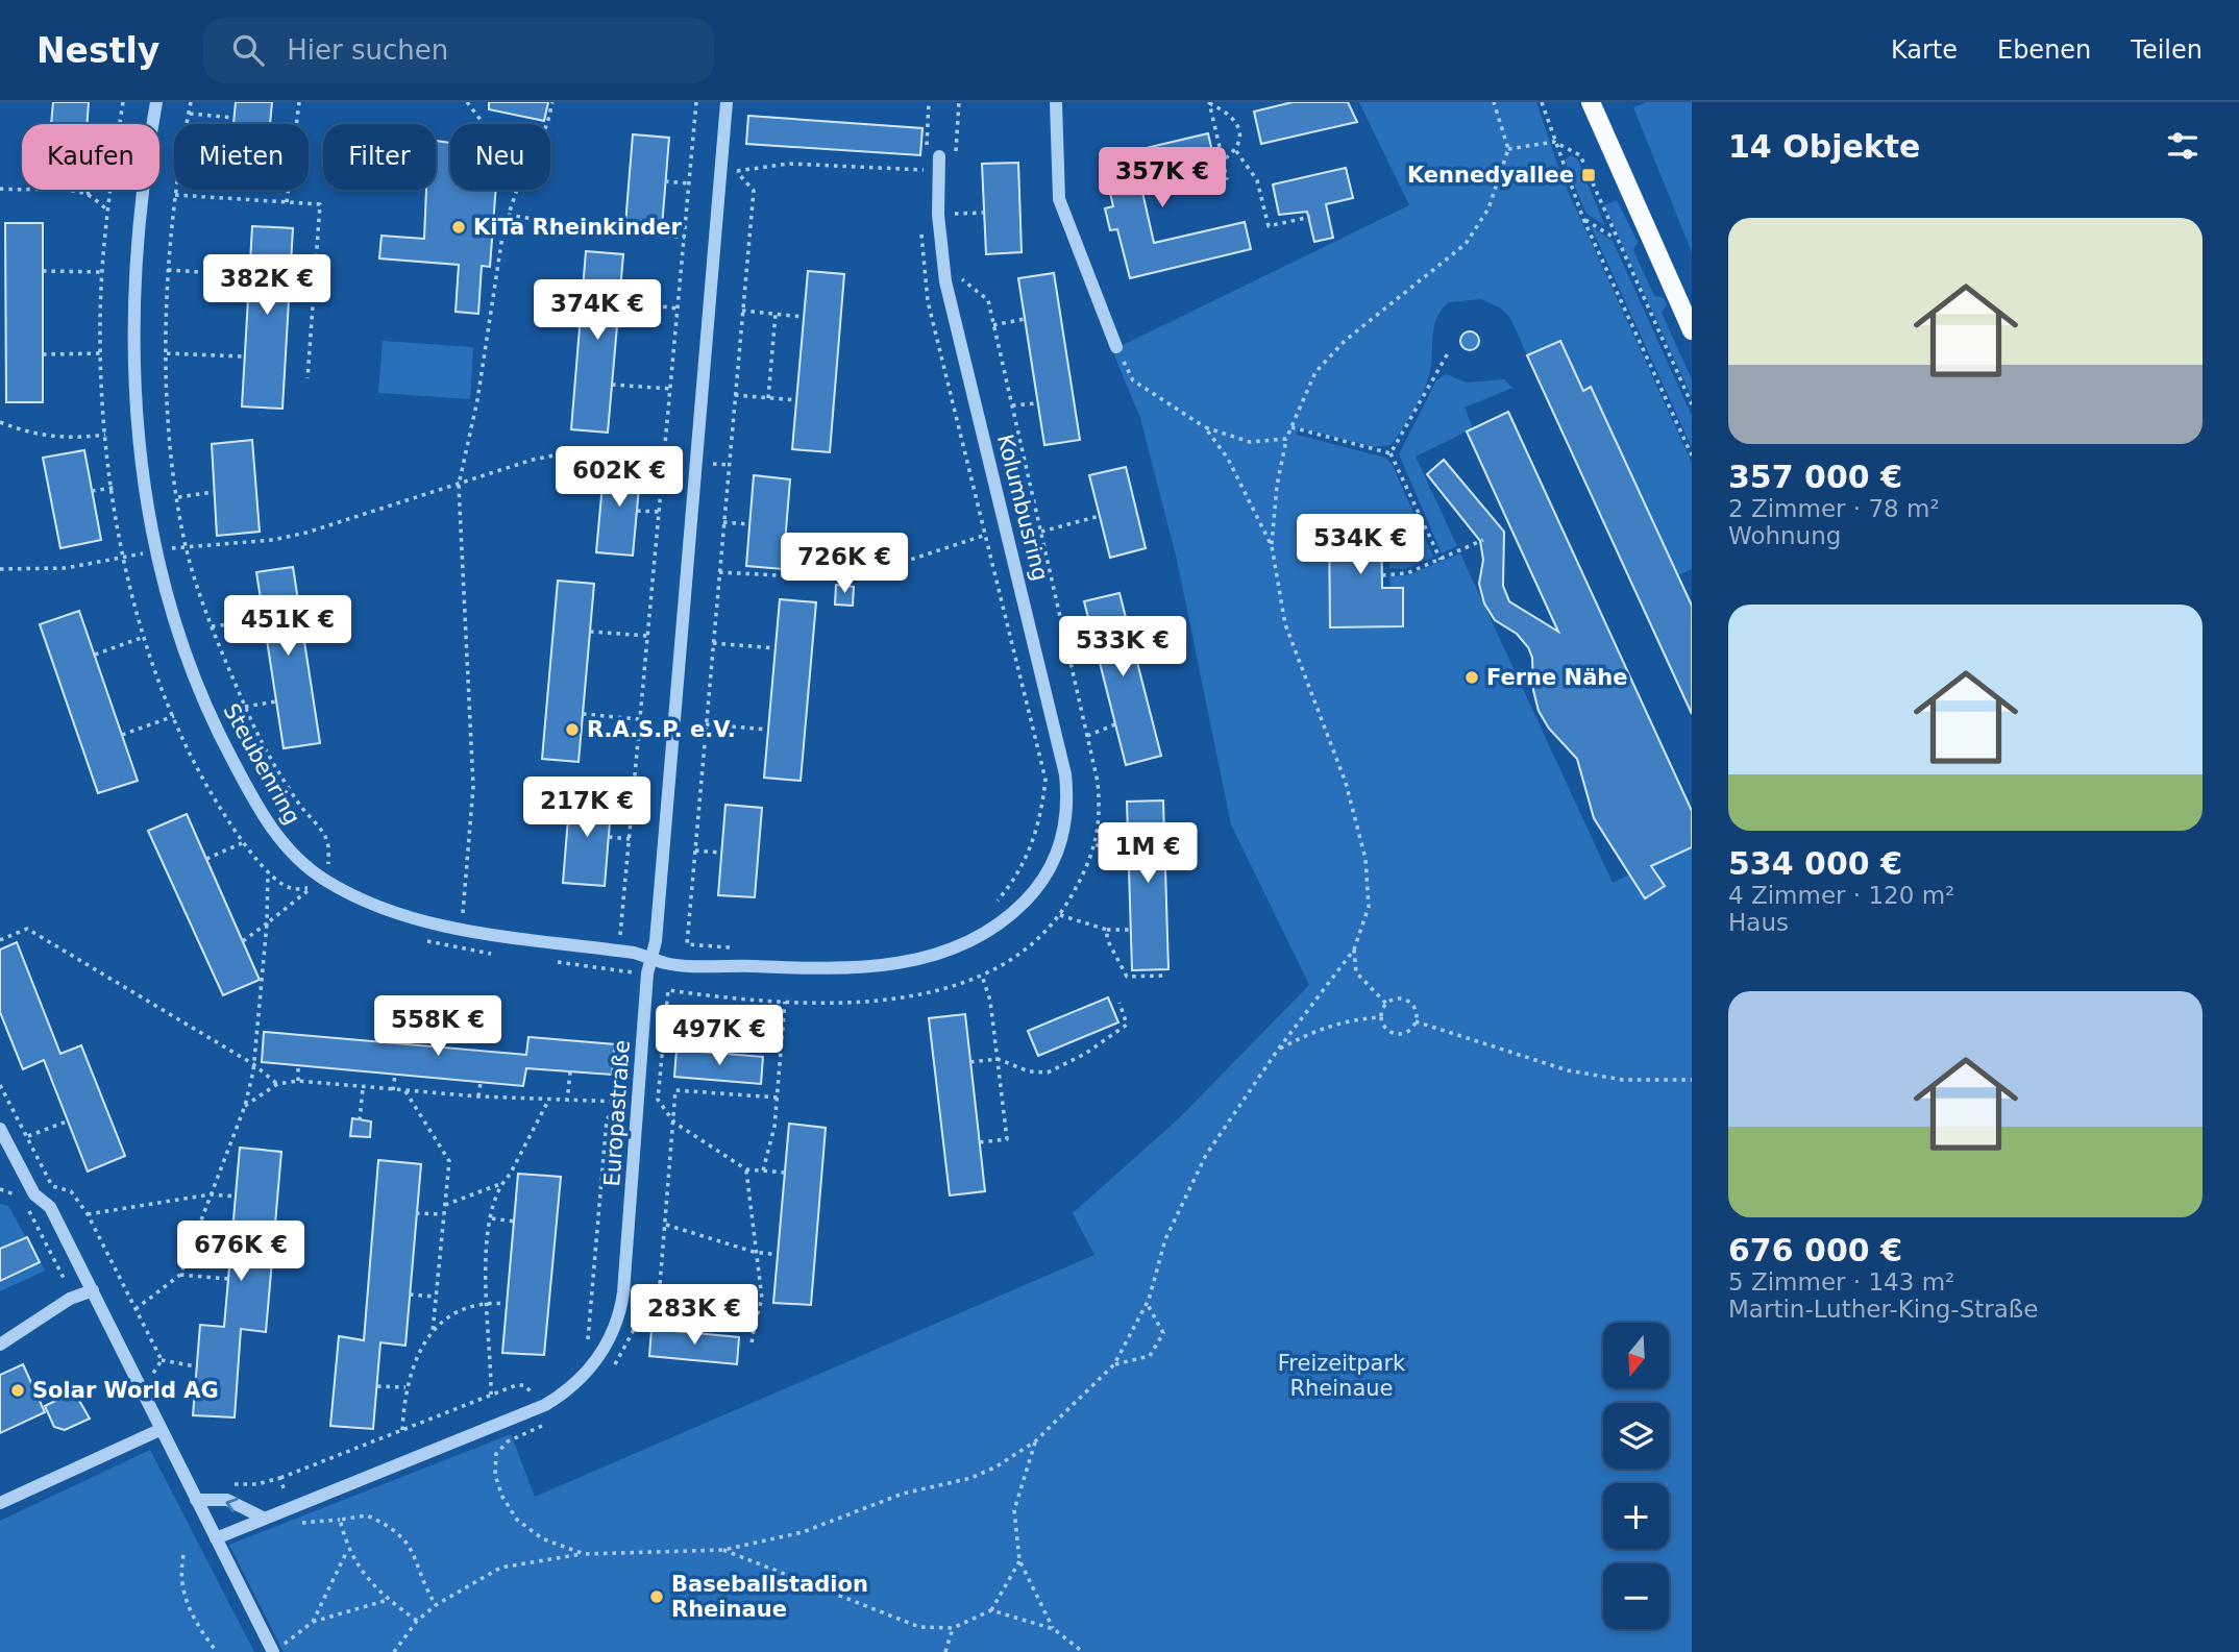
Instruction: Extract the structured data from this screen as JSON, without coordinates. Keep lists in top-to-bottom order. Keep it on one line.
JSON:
{"streets":{"street":["Kolumbusring","Steubenring","Europastraße"]},"crossings":[["Kolumbusring","Steubenring"],["Kolumbusring","Europastraße"],["Steubenring","Europastraße"]],"parks":["Freizeitpark Rheinaue"],"places":{"transit":["Kennedyallee"],"other":["KiTa Rheinkinder","Ferne Nähe","R.A.S.P. e.V.","Solar World AG","Baseballstadion Rheinaue"]},"north":"bottom","page":{"header":"Nestly","search":"Hier suchen","nav":["Karte","Ebenen","Teilen"],"heading":"14 Objekte","chip":["Kaufen","Mieten","Filter","Neu"],"price":["357K €","382K €","374K €","602K €","534K €","726K €","451K €","533K €","217K €","1M €","558K €","497K €","676K €","283K €"],"list":[{"name":"357 000 €","note":"2 Zimmer · 78 m² · Wohnung"},{"name":"534 000 €","note":"4 Zimmer · 120 m² · Haus"},{"name":"676 000 €","note":"5 Zimmer · 143 m² · Martin-Luther-King-Straße"}],"map_buttons":["+","−"]}}
